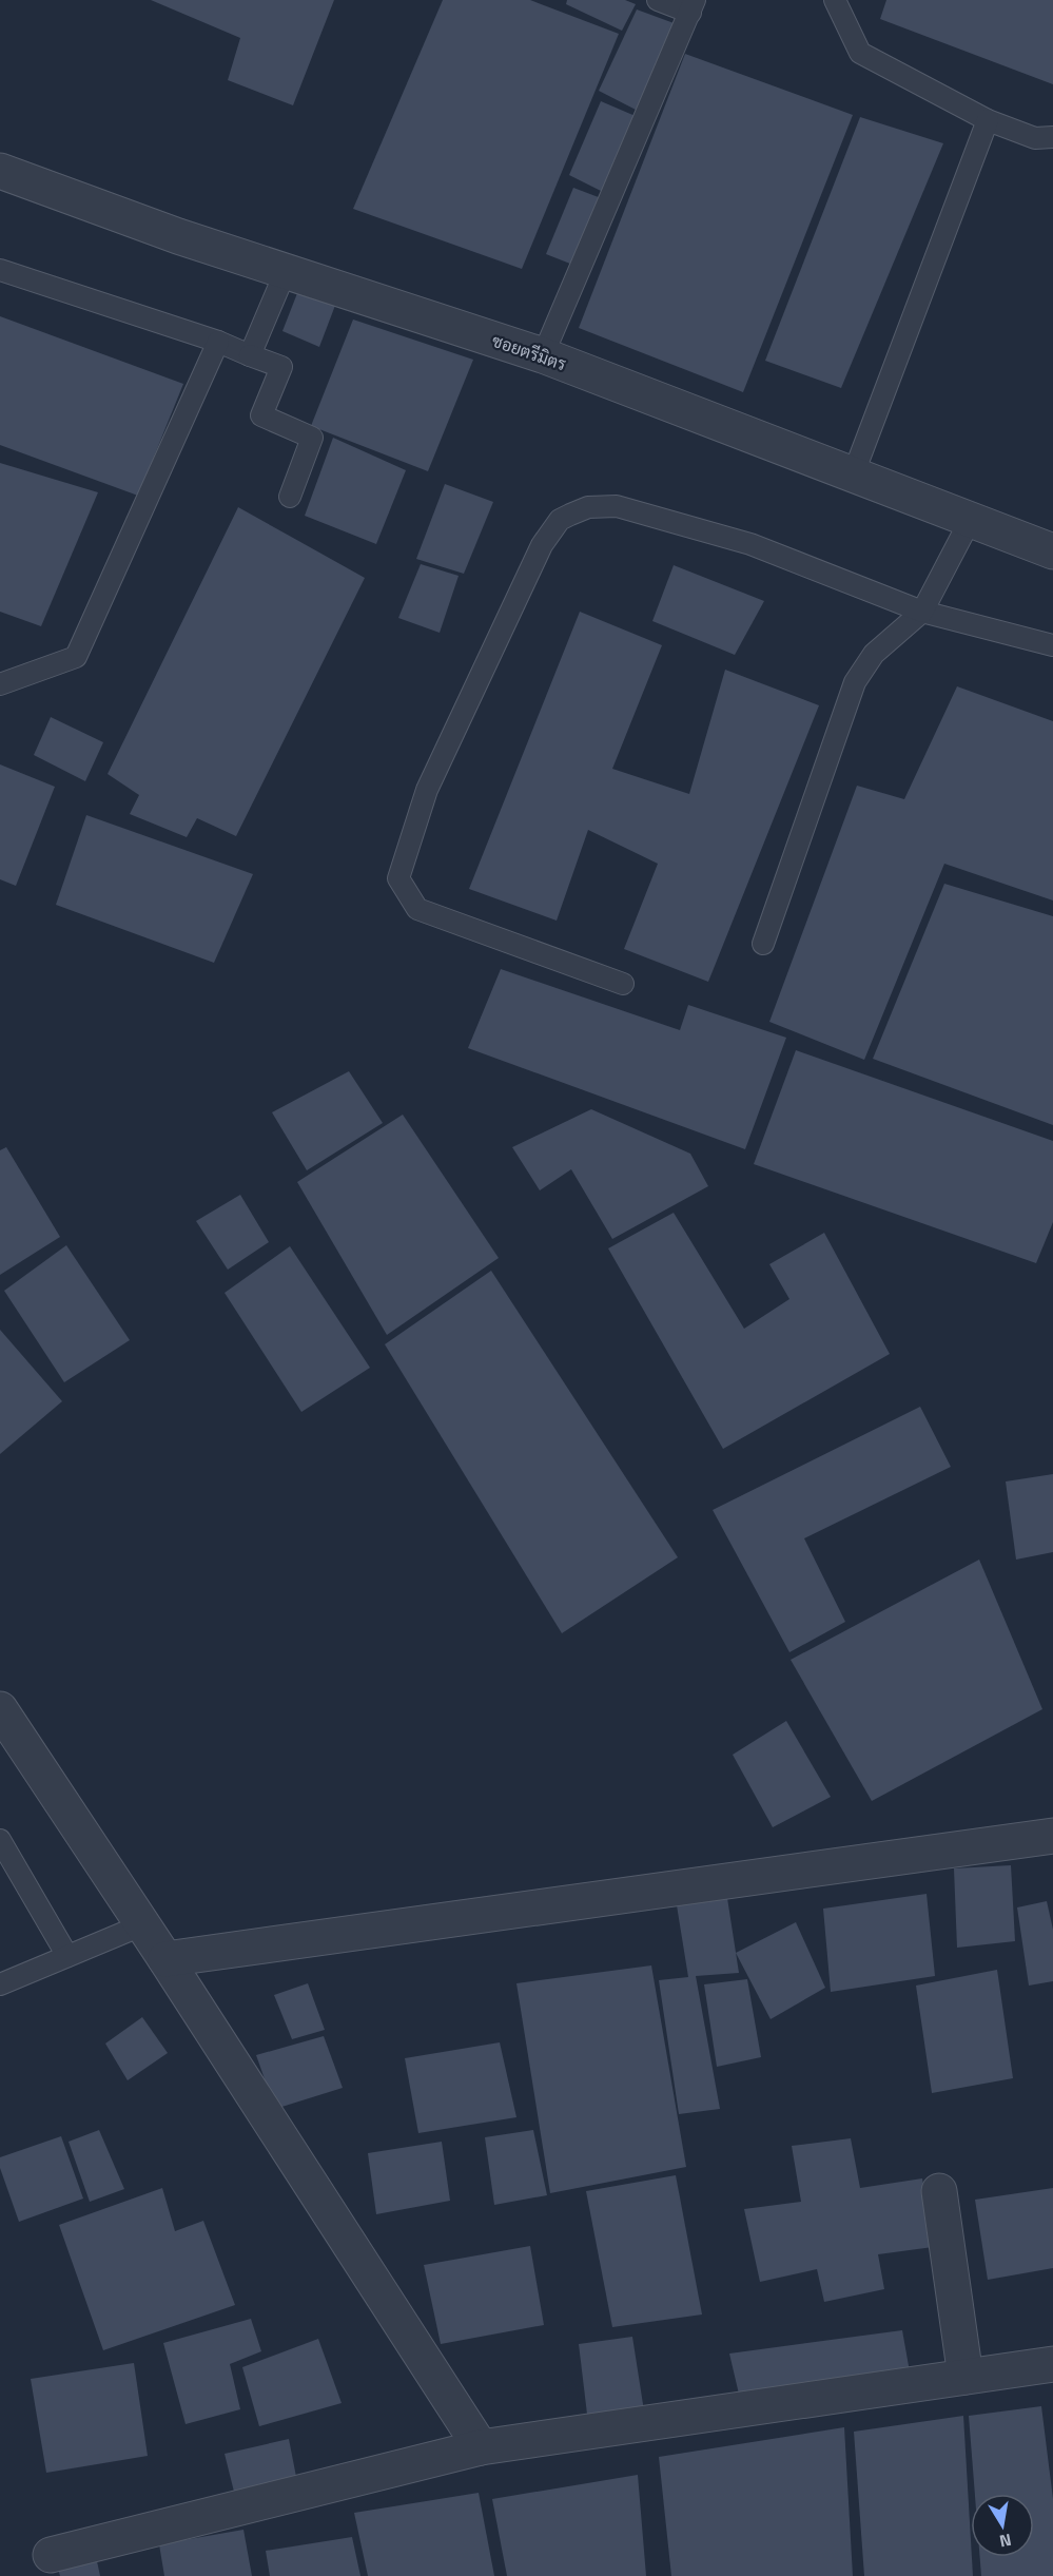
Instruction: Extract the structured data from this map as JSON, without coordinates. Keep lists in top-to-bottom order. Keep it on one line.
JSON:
{"streets":{"street":["ซอยตรีมิตร"]},"north":"bottom"}
